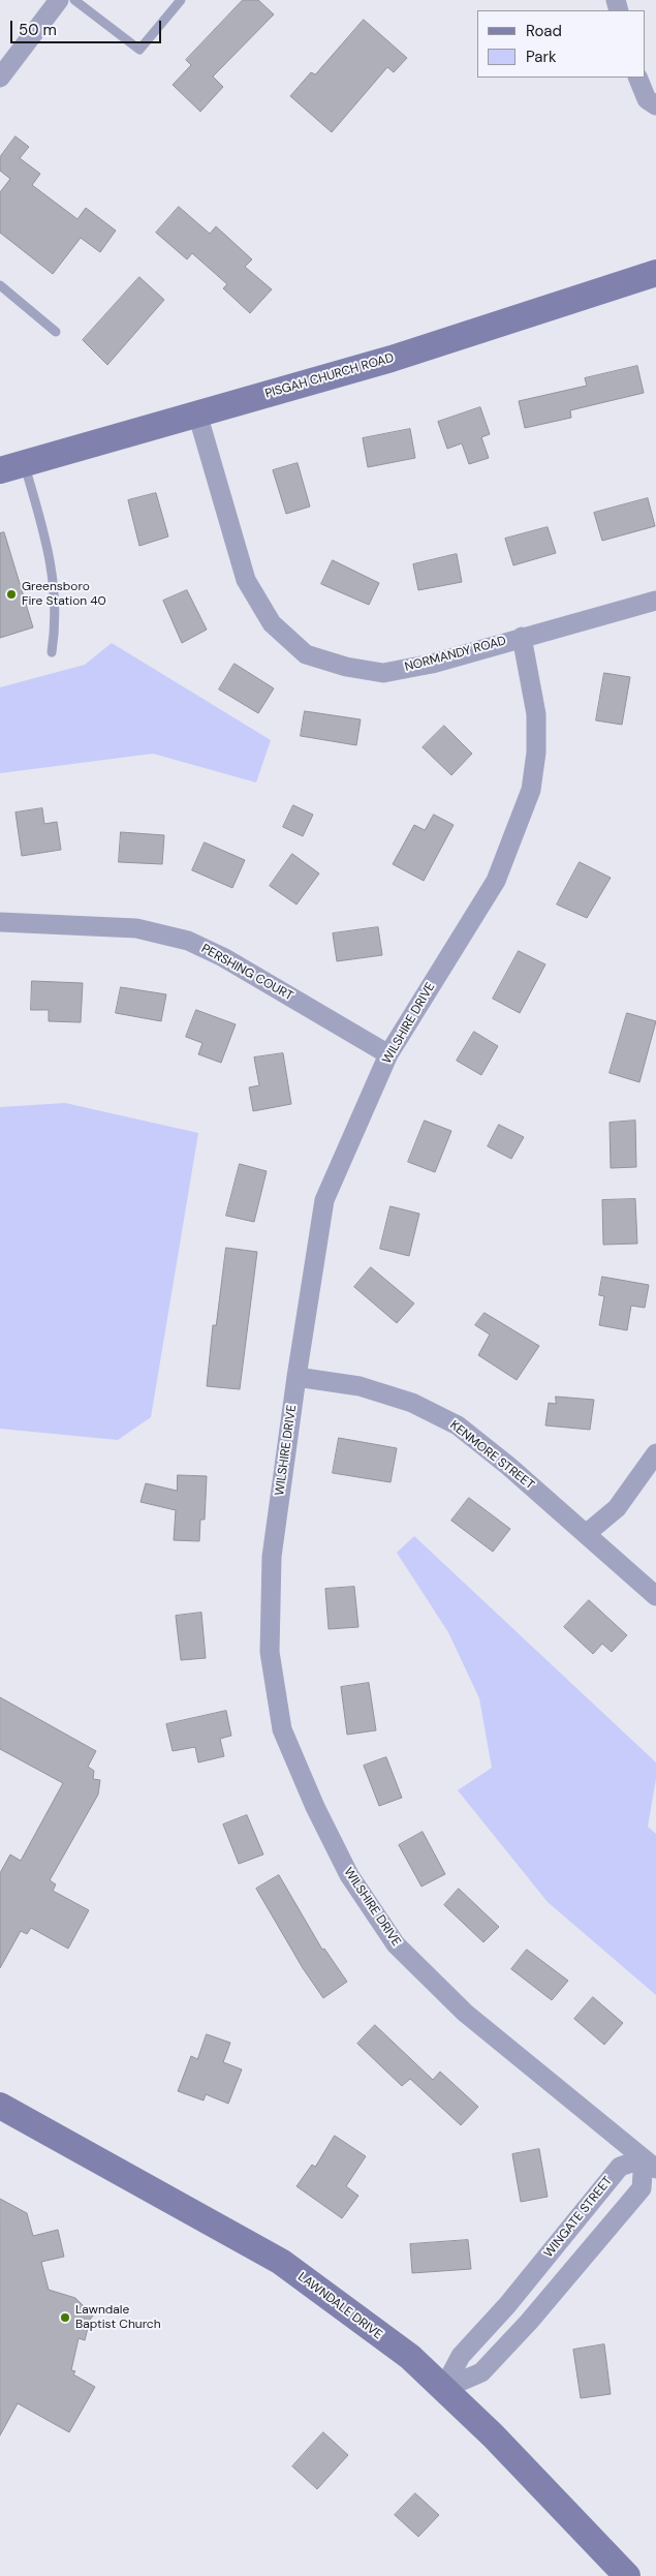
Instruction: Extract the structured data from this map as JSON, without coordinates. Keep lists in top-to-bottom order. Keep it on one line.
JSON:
{"streets":{"main road":["PISGAH CHURCH ROAD","LAWNDALE DRIVE"],"street":["NORMANDY ROAD","PERSHING COURT","WILSHIRE DRIVE","KENMORE STREET","WINGATE STREET"]},"crossings":[["PISGAH CHURCH ROAD","NORMANDY ROAD"],["NORMANDY ROAD","WILSHIRE DRIVE"],["PERSHING COURT","WILSHIRE DRIVE"],["WILSHIRE DRIVE","KENMORE STREET"],["WILSHIRE DRIVE","WINGATE STREET"],["WINGATE STREET","LAWNDALE DRIVE"]],"places":["Greensboro Fire Station 40","Lawndale Baptist Church"],"legend":["Road","Park"],"scale_bar":"50 m"}
